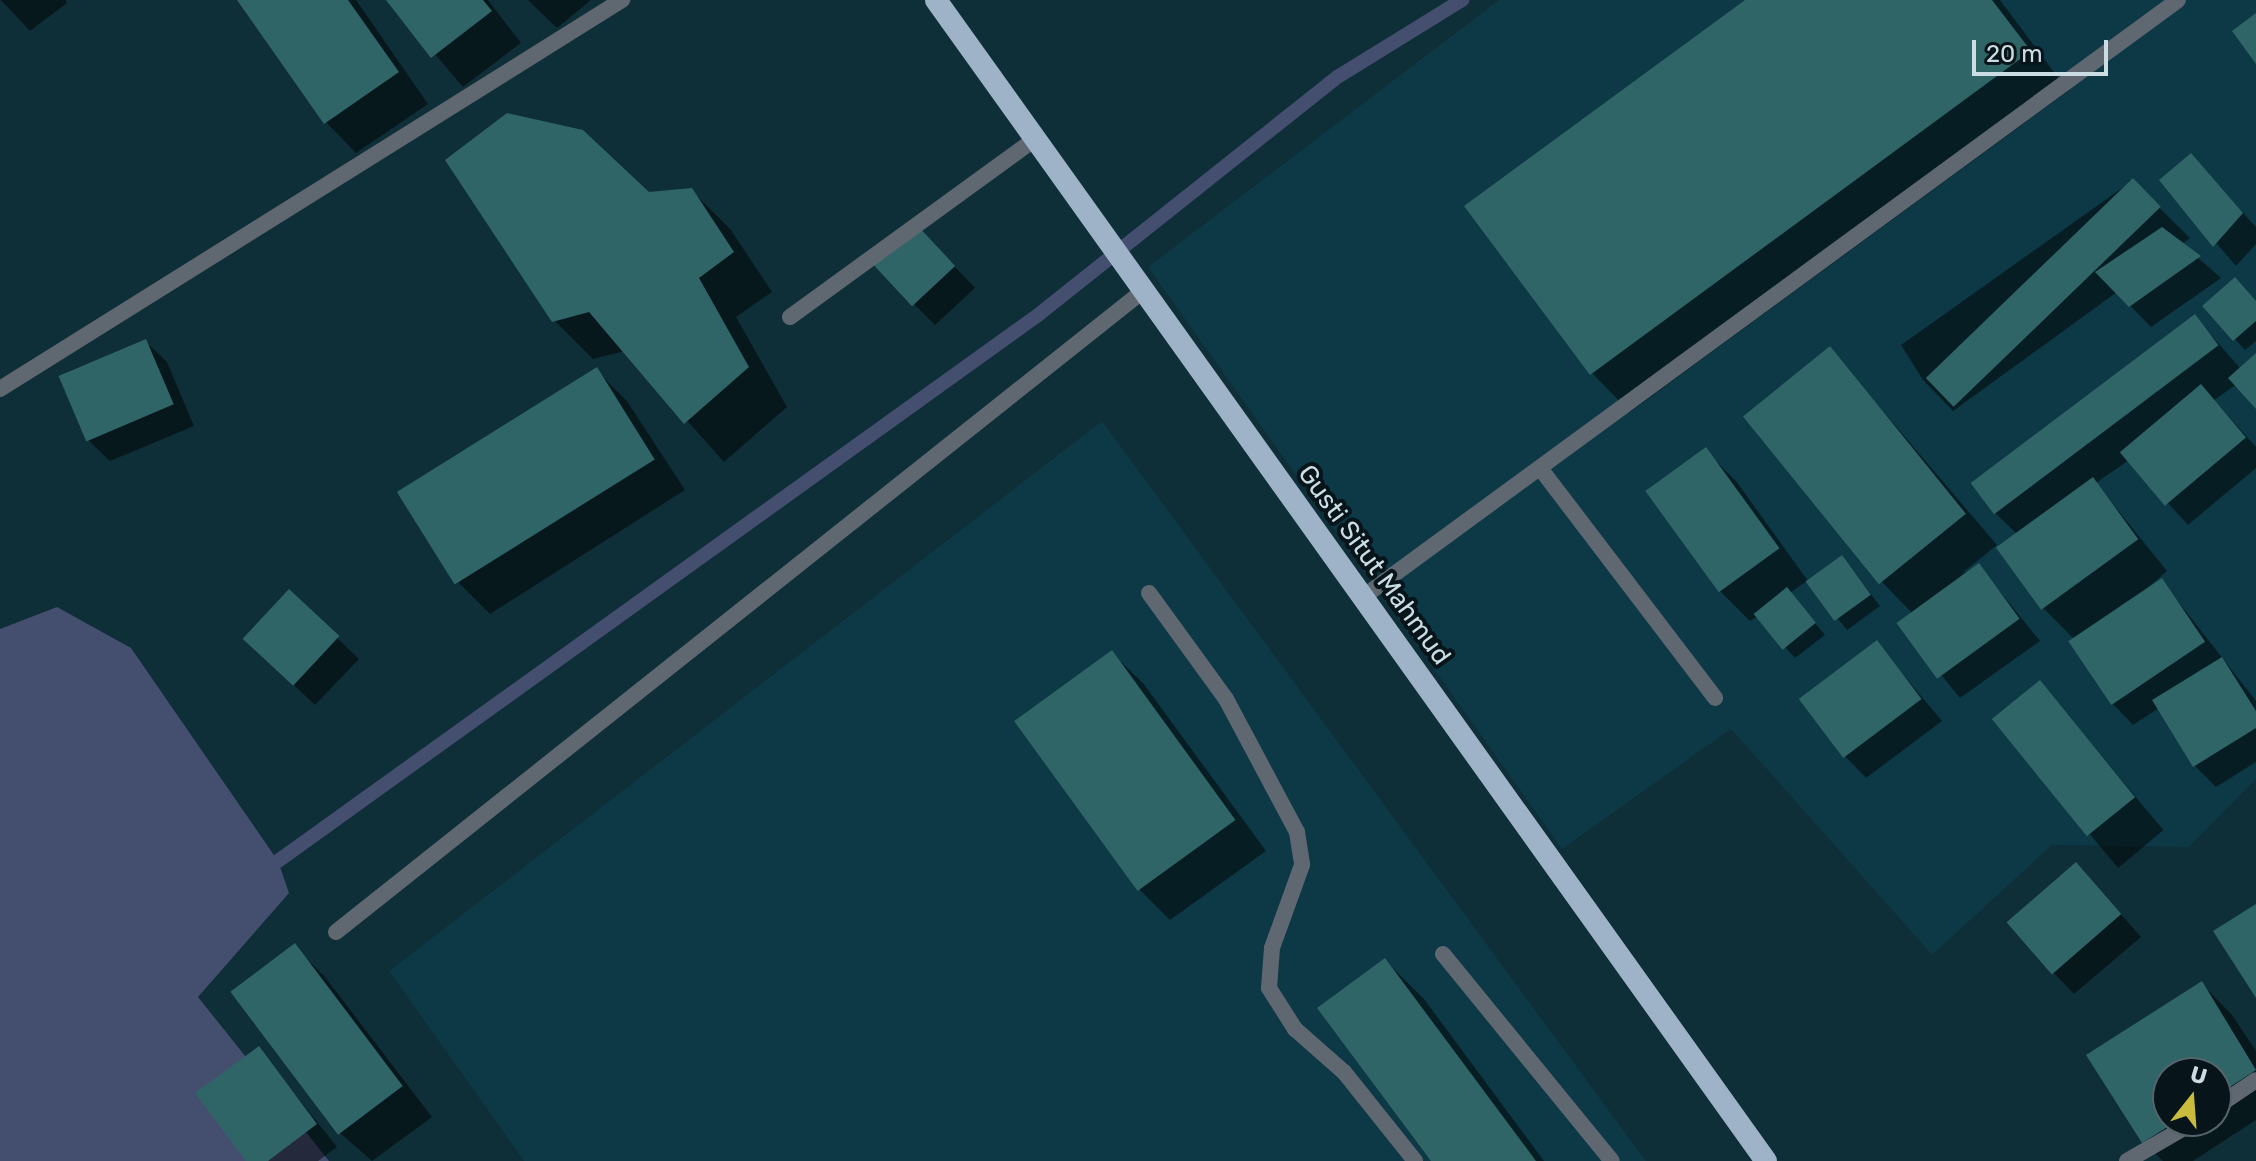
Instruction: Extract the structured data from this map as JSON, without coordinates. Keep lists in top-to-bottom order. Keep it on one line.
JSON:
{"streets":{"highway":["Gusti Situt Mahmud"]},"scale_bar":"20 m","north":"top"}
